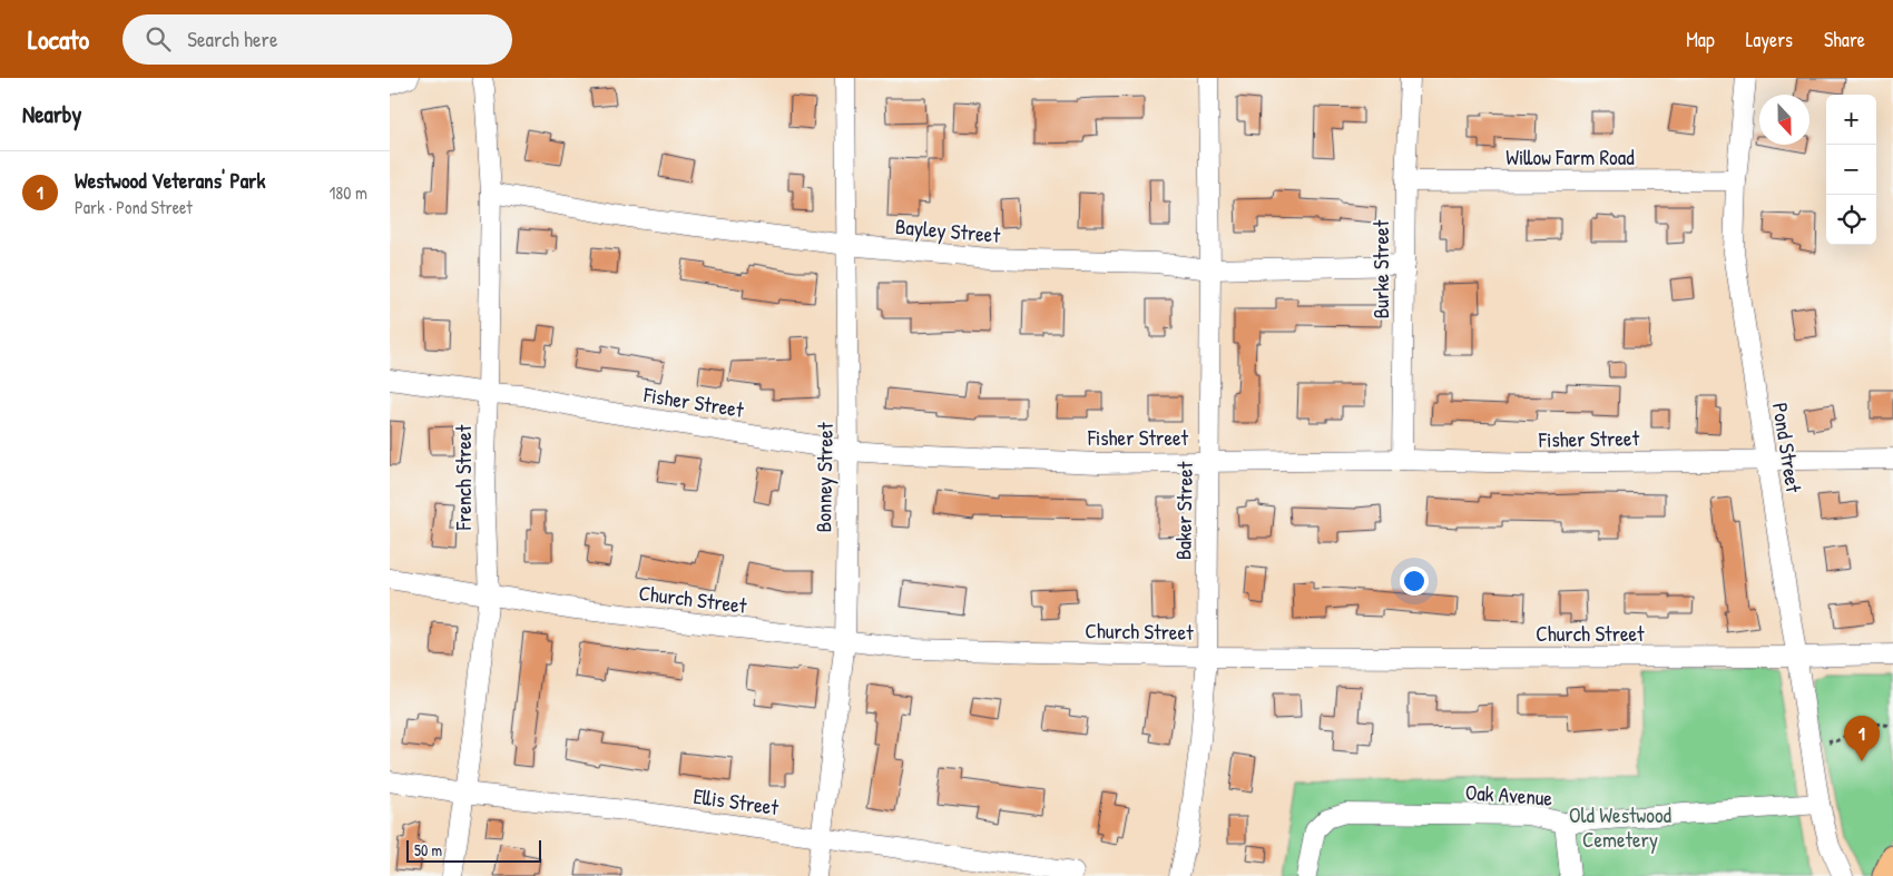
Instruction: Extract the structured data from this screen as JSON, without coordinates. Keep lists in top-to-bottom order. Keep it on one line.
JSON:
{"streets":{"street":["Willow Farm Road","Bayley Street","Burke Street","Fisher Street","Pond Street","French Street","Bonney Street","Baker Street","Church Street","Oak Avenue","Ellis Street"]},"crossings":[["Willow Farm Road","Burke Street"],["Willow Farm Road","Pond Street"],["Bayley Street","Burke Street"],["Bayley Street","French Street"],["Bayley Street","Bonney Street"],["Bayley Street","Baker Street"],["Burke Street","Fisher Street"],["Fisher Street","Pond Street"],["Fisher Street","French Street"],["Fisher Street","Bonney Street"],["Fisher Street","Baker Street"],["Pond Street","Church Street"],["Pond Street","Oak Avenue"],["French Street","Church Street"],["French Street","Ellis Street"],["Bonney Street","Church Street"],["Bonney Street","Ellis Street"],["Baker Street","Church Street"]],"parks":["Old Westwood Cemetery"],"scale_bar":"50 m","north":"bottom","page":{"header":"Locato","search":"Search here","nav":["Map","Layers","Share"],"heading":"Nearby","map_buttons":["+","−"],"list":[{"mark":"1","name":"Westwood Veterans' Park","note":"Park · Pond Street","value":"180 m"}],"pins":"1","scale":"50 m"}}
